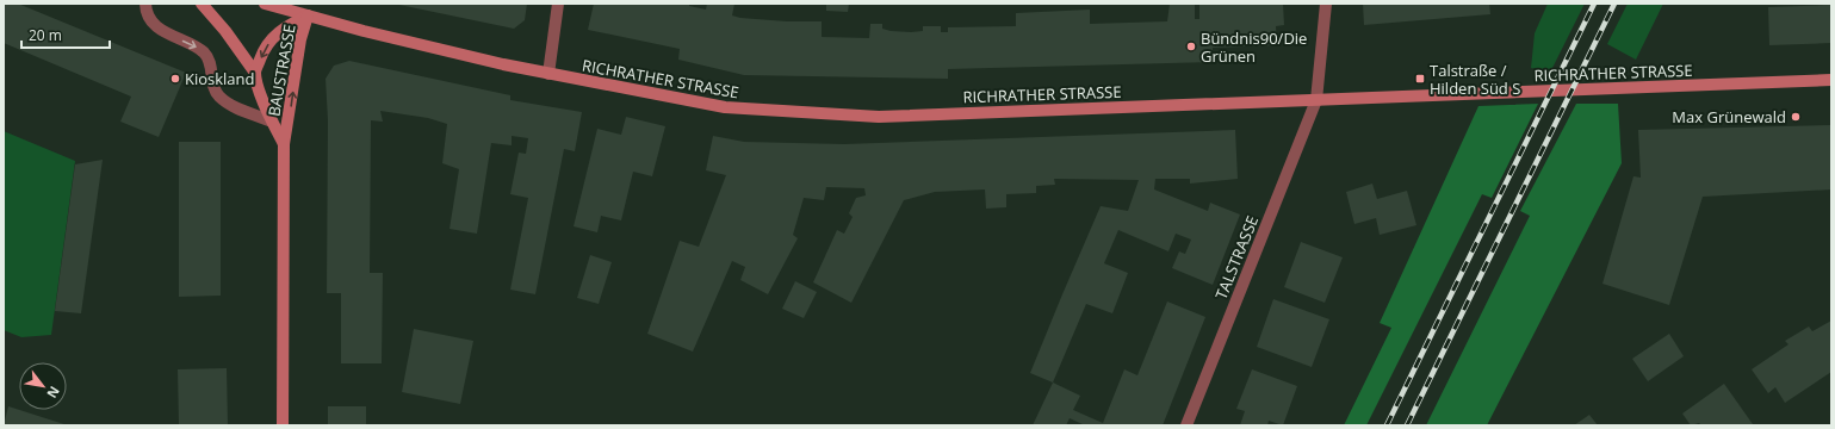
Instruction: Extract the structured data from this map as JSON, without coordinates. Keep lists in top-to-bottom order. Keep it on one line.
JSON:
{"streets":{"main road":["BAUSTRASSE","RICHRATHER STRASSE"],"street":["TALSTRASSE"]},"crossings":[["BAUSTRASSE","RICHRATHER STRASSE"],["RICHRATHER STRASSE","TALSTRASSE"]],"places":{"other":["Bündnis90/Die Grünen","Kioskland","Max Grünewald"],"transit":["Talstraße / Hilden Süd S"]},"scale_bar":"20 m","north":"bottom right"}
